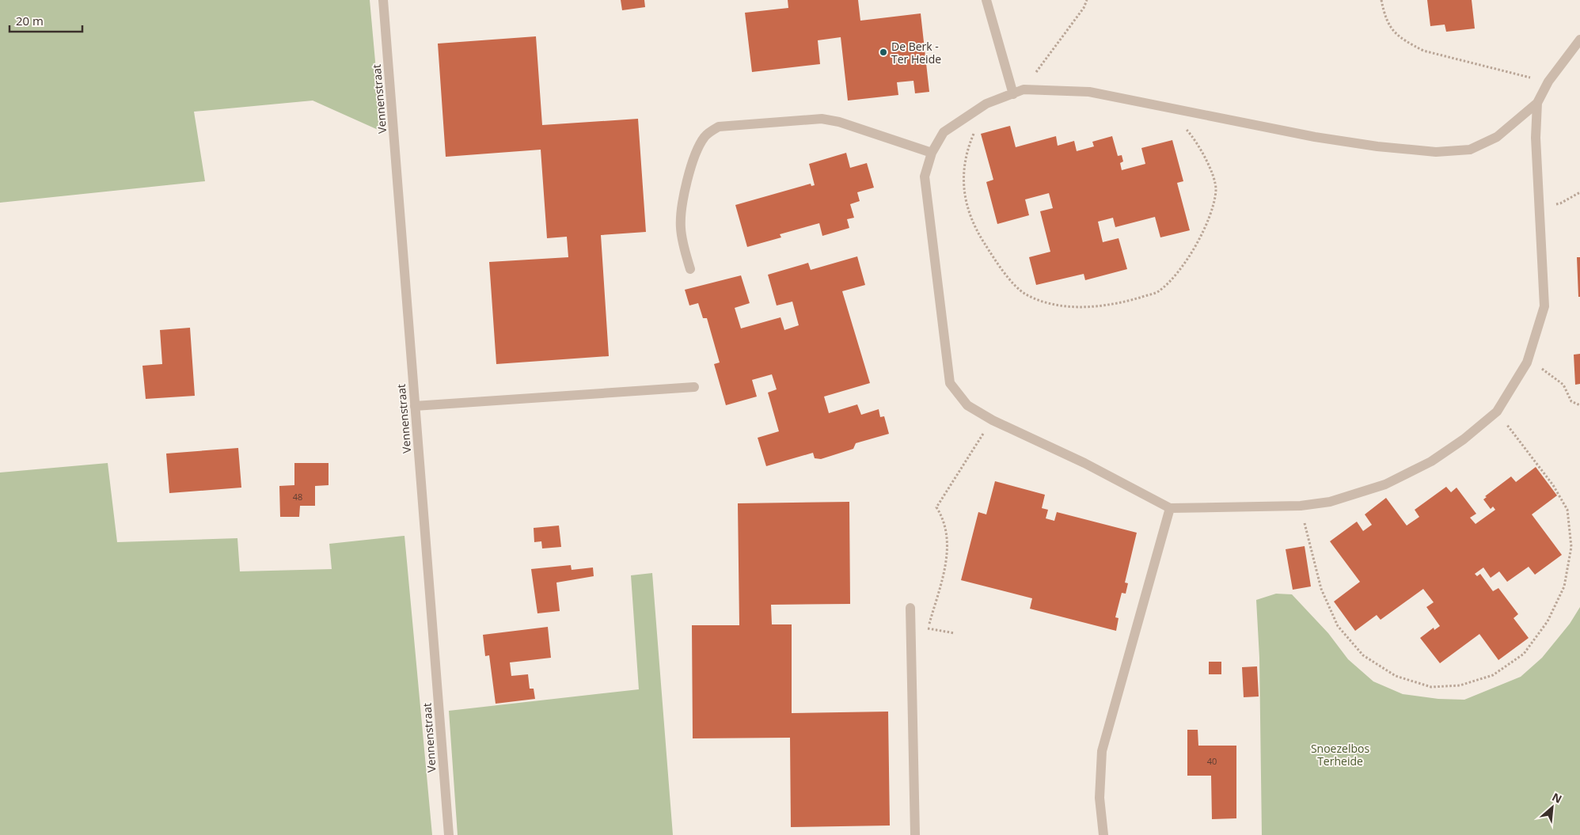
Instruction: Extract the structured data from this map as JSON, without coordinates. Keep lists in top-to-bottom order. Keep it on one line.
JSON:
{"streets":{"street":["Vennenstraat"]},"parks":["Snoezelbos Terheide"],"places":["De Berk - Ter Heide"],"house_numbers":["48","40"],"scale_bar":"20 m","north":"top right"}
